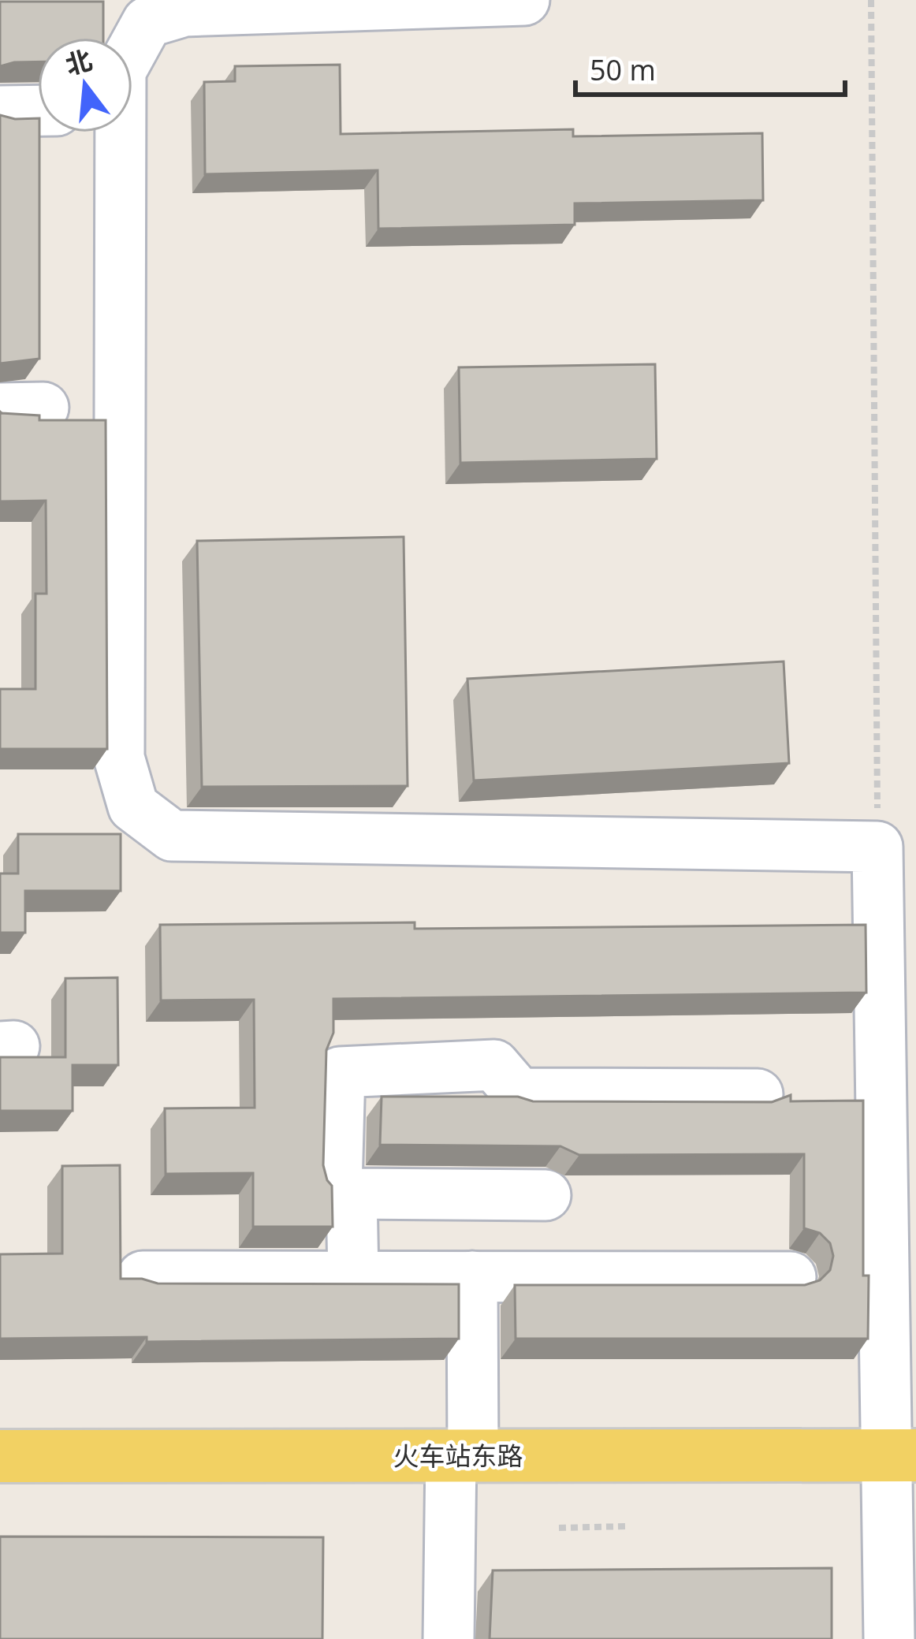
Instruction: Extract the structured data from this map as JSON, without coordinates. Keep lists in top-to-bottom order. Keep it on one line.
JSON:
{"streets":{"main road":["火车站东路"]},"scale_bar":"50 m","north":"top"}
